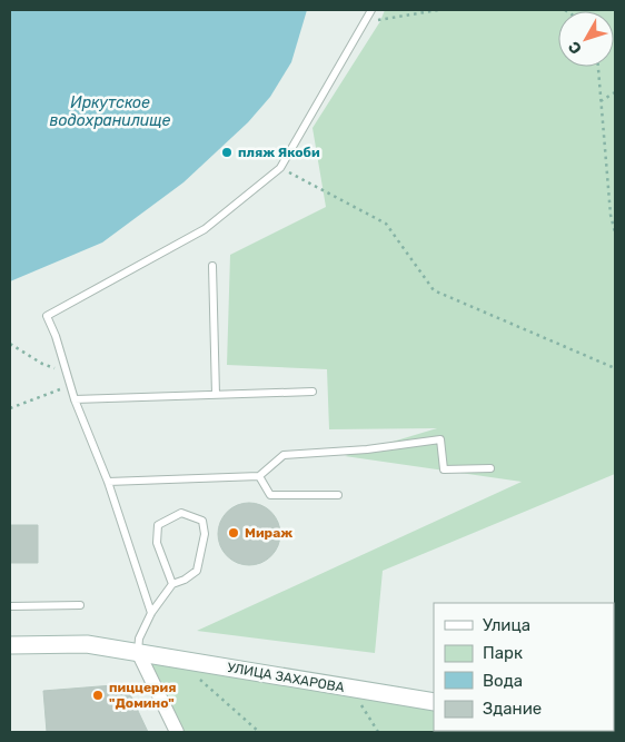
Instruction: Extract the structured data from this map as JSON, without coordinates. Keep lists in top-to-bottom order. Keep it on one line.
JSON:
{"streets":{"main road":["УЛИЦА ЗАХАРОВА"]},"water":["Иркутское водохранилище"],"places":["пляж Якоби","Мираж","пиццерия \"Домино\""],"legend":["Улица","Парк","Вода","Здание"],"north":"bottom left"}
